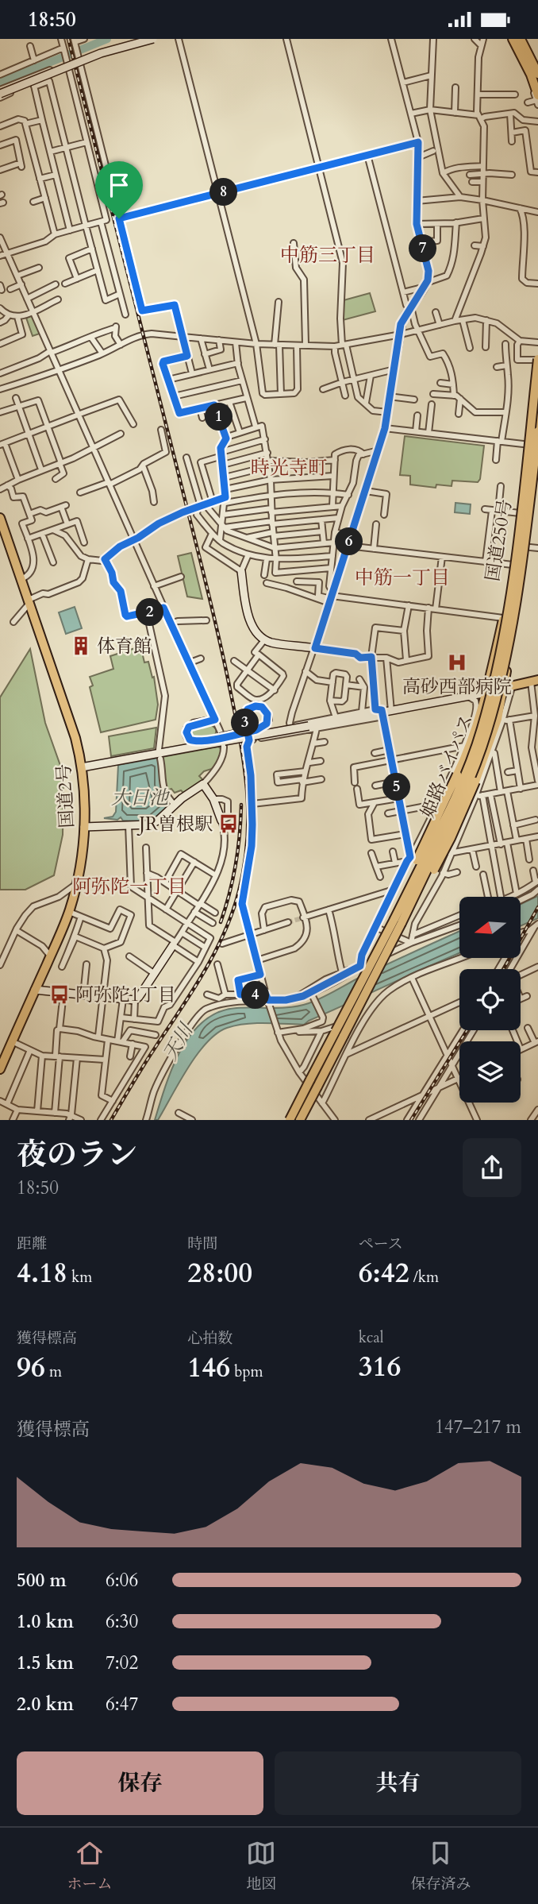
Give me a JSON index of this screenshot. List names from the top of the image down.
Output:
{
  "streets": {
    "highway": ["国道250号", "姫路バイパス", "国道2号"]
  },
  "crossings": [
    ["国道250号", "姫路バイパス"]
  ],
  "districts": [
    "中筋三丁目",
    "時光寺町",
    "中筋一丁目",
    "阿弥陀一丁目"
  ],
  "water": ["大日池", "天川"],
  "places": {
    "building": ["体育館"],
    "hospital": ["高砂西部病院"],
    "bus stop": ["JR曽根駅", "阿弥陀1丁目"]
  },
  "north": "left",
  "page": {
    "status": "18:50",
    "pins": [
      "8",
      "7",
      "1",
      "6",
      "2",
      "3",
      "5",
      "4"
    ],
    "heading": ["夜のラン", "18:50"],
    "stats": [
      ["距離", "4.18 km"],
      ["時間", "28:00"],
      ["ペース", "6:42 /km"],
      ["獲得標高", "96 m"],
      ["心拍数", "146 bpm"],
      ["kcal", "316"]
    ],
    "chart": ["獲得標高", "147–217 m"],
    "list": [
      {
        "name": "500 m",
        "note": "6:06"
      },
      {
        "name": "1.0 km",
        "note": "6:30"
      },
      {
        "name": "1.5 km",
        "note": "7:02"
      },
      {
        "name": "2.0 km",
        "note": "6:47"
      }
    ],
    "buttons": ["保存", "共有"],
    "tabs": ["ホーム", "地図", "保存済み"]
  }
}
